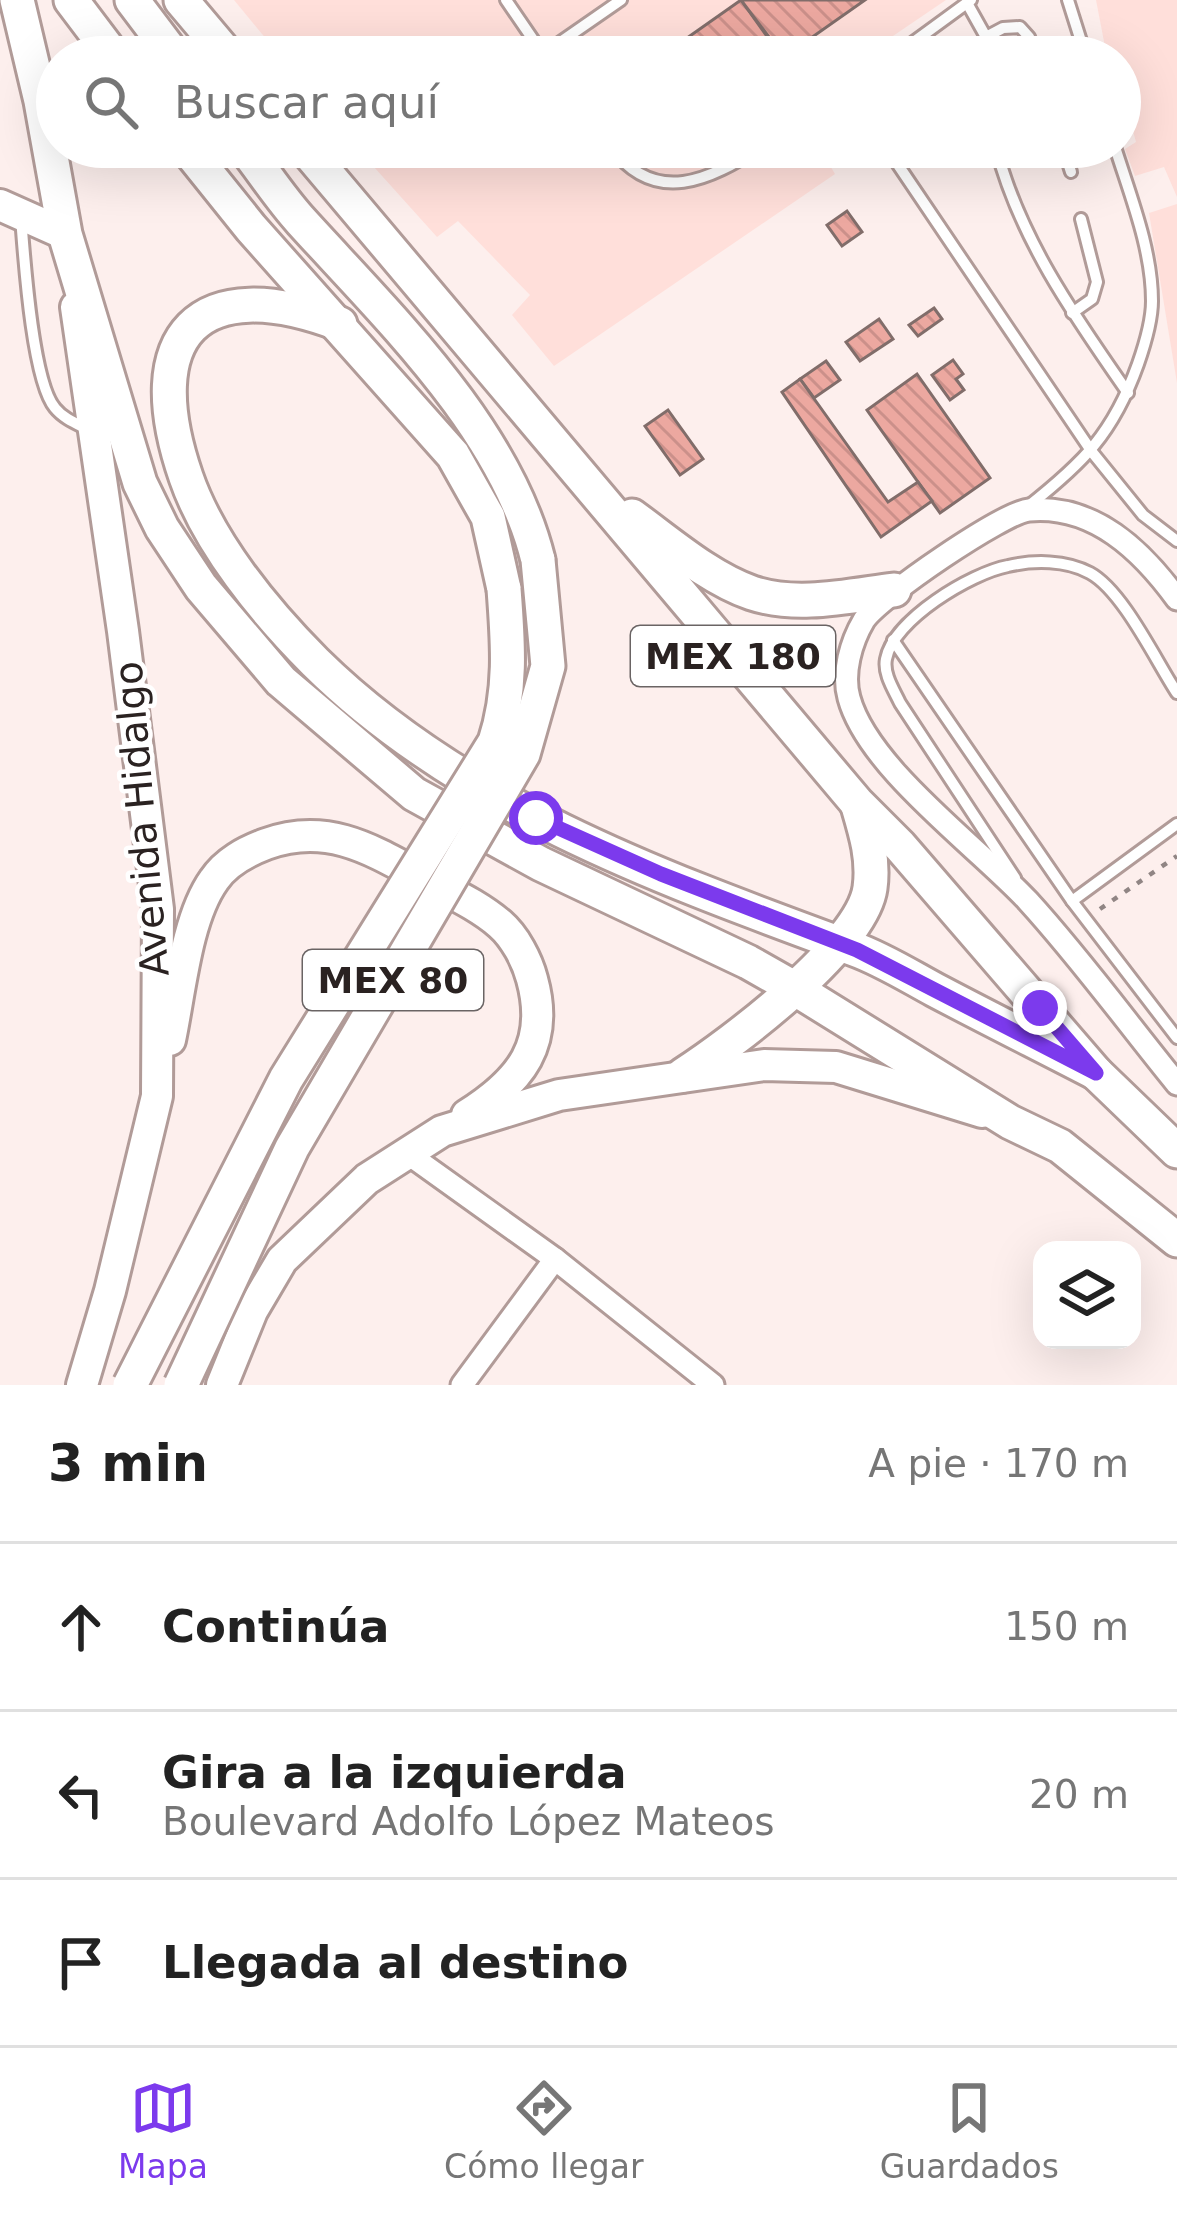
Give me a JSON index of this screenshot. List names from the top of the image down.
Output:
{
  "streets": {
    "main road": ["MEX 180", "MEX 80"],
    "street": ["Avenida Hidalgo"]
  },
  "page": {
    "search": "Buscar aquí",
    "heading": ["3 min", "A pie · 170 m"],
    "list": [
      ["Continúa", "150 m"],
      ["Gira a la izquierda", "Boulevard Adolfo López Mateos", "20 m"],
      "Llegada al destino"
    ],
    "nav": ["Mapa", "Cómo llegar", "Guardados"]
  }
}
